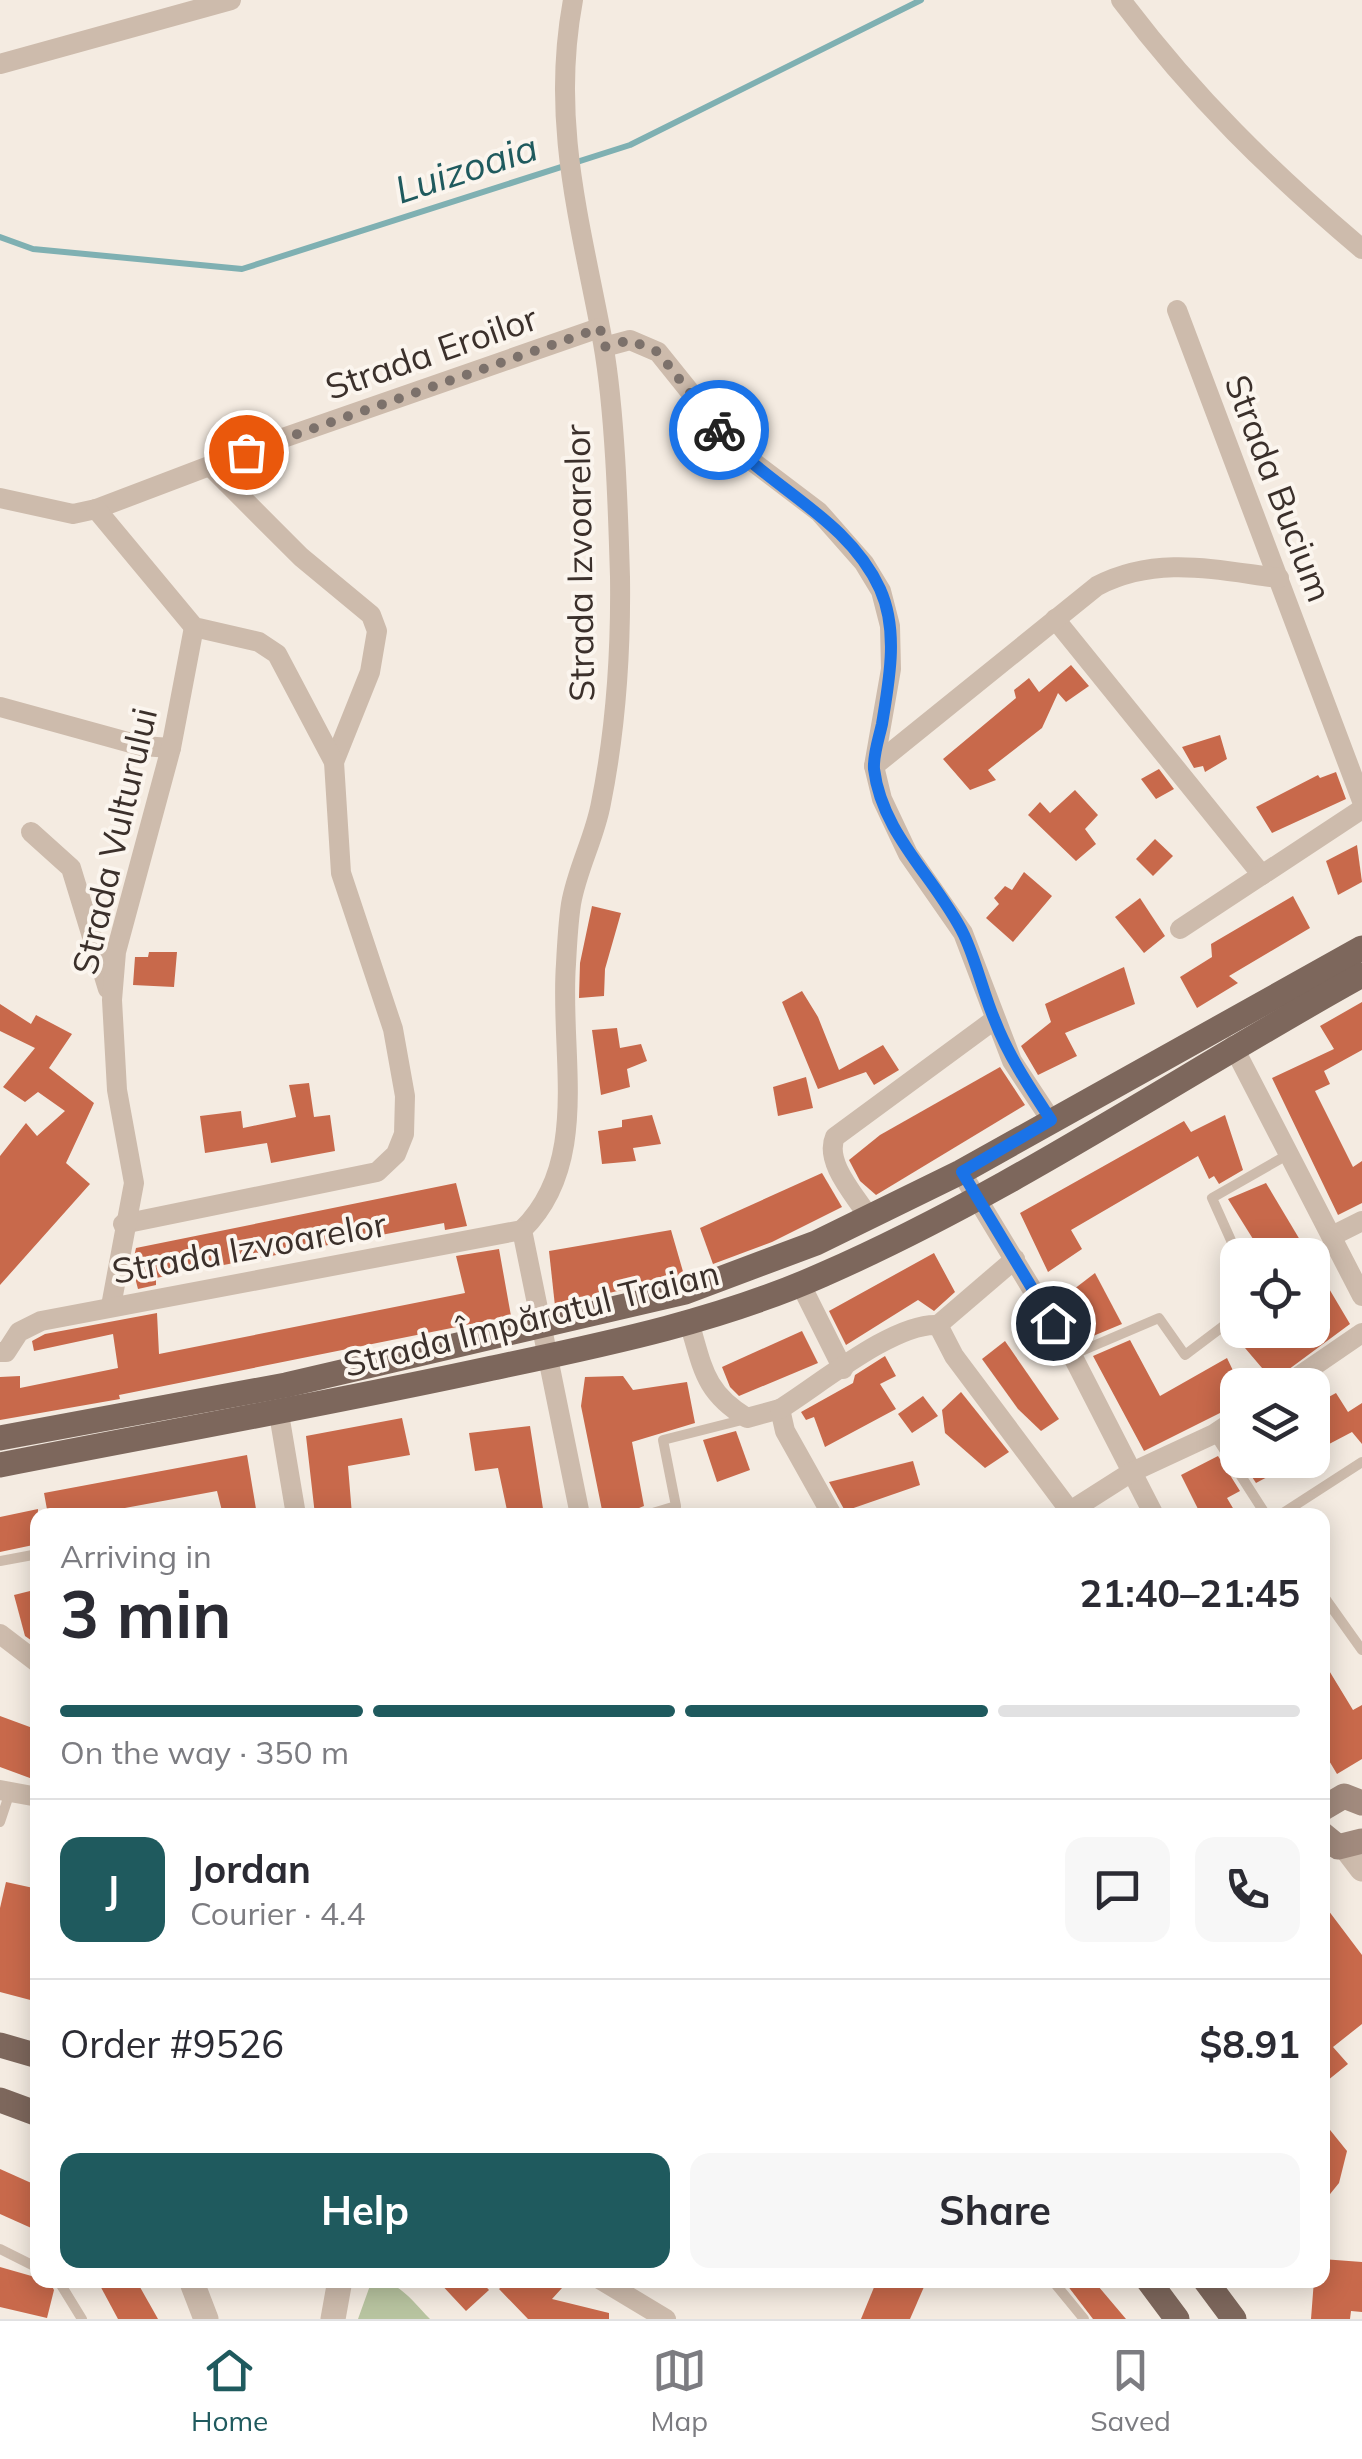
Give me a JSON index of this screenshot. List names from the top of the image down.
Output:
{
  "streets": {
    "main road": ["Strada Împăratul Traian"],
    "street": [
      "Strada Eroilor",
      "Strada Bucium",
      "Strada Izvoarelor",
      "Strada Vulturului"
    ]
  },
  "crossings": [
    ["Strada Eroilor", "Strada Izvoarelor"],
    ["Strada Izvoarelor", "Strada Vulturului"]
  ],
  "water": ["Luizoaia"],
  "page": {
    "heading": ["3 min", "Arriving in", "21:40–21:45"],
    "panel": [
      "Jordan",
      "Courier · 4.4",
      "Order #9526",
      "$8.91"
    ],
    "bar": "On the way · 350 m",
    "round": "J",
    "buttons": ["Help", "Share"],
    "tabs": ["Home", "Map", "Saved"]
  }
}
